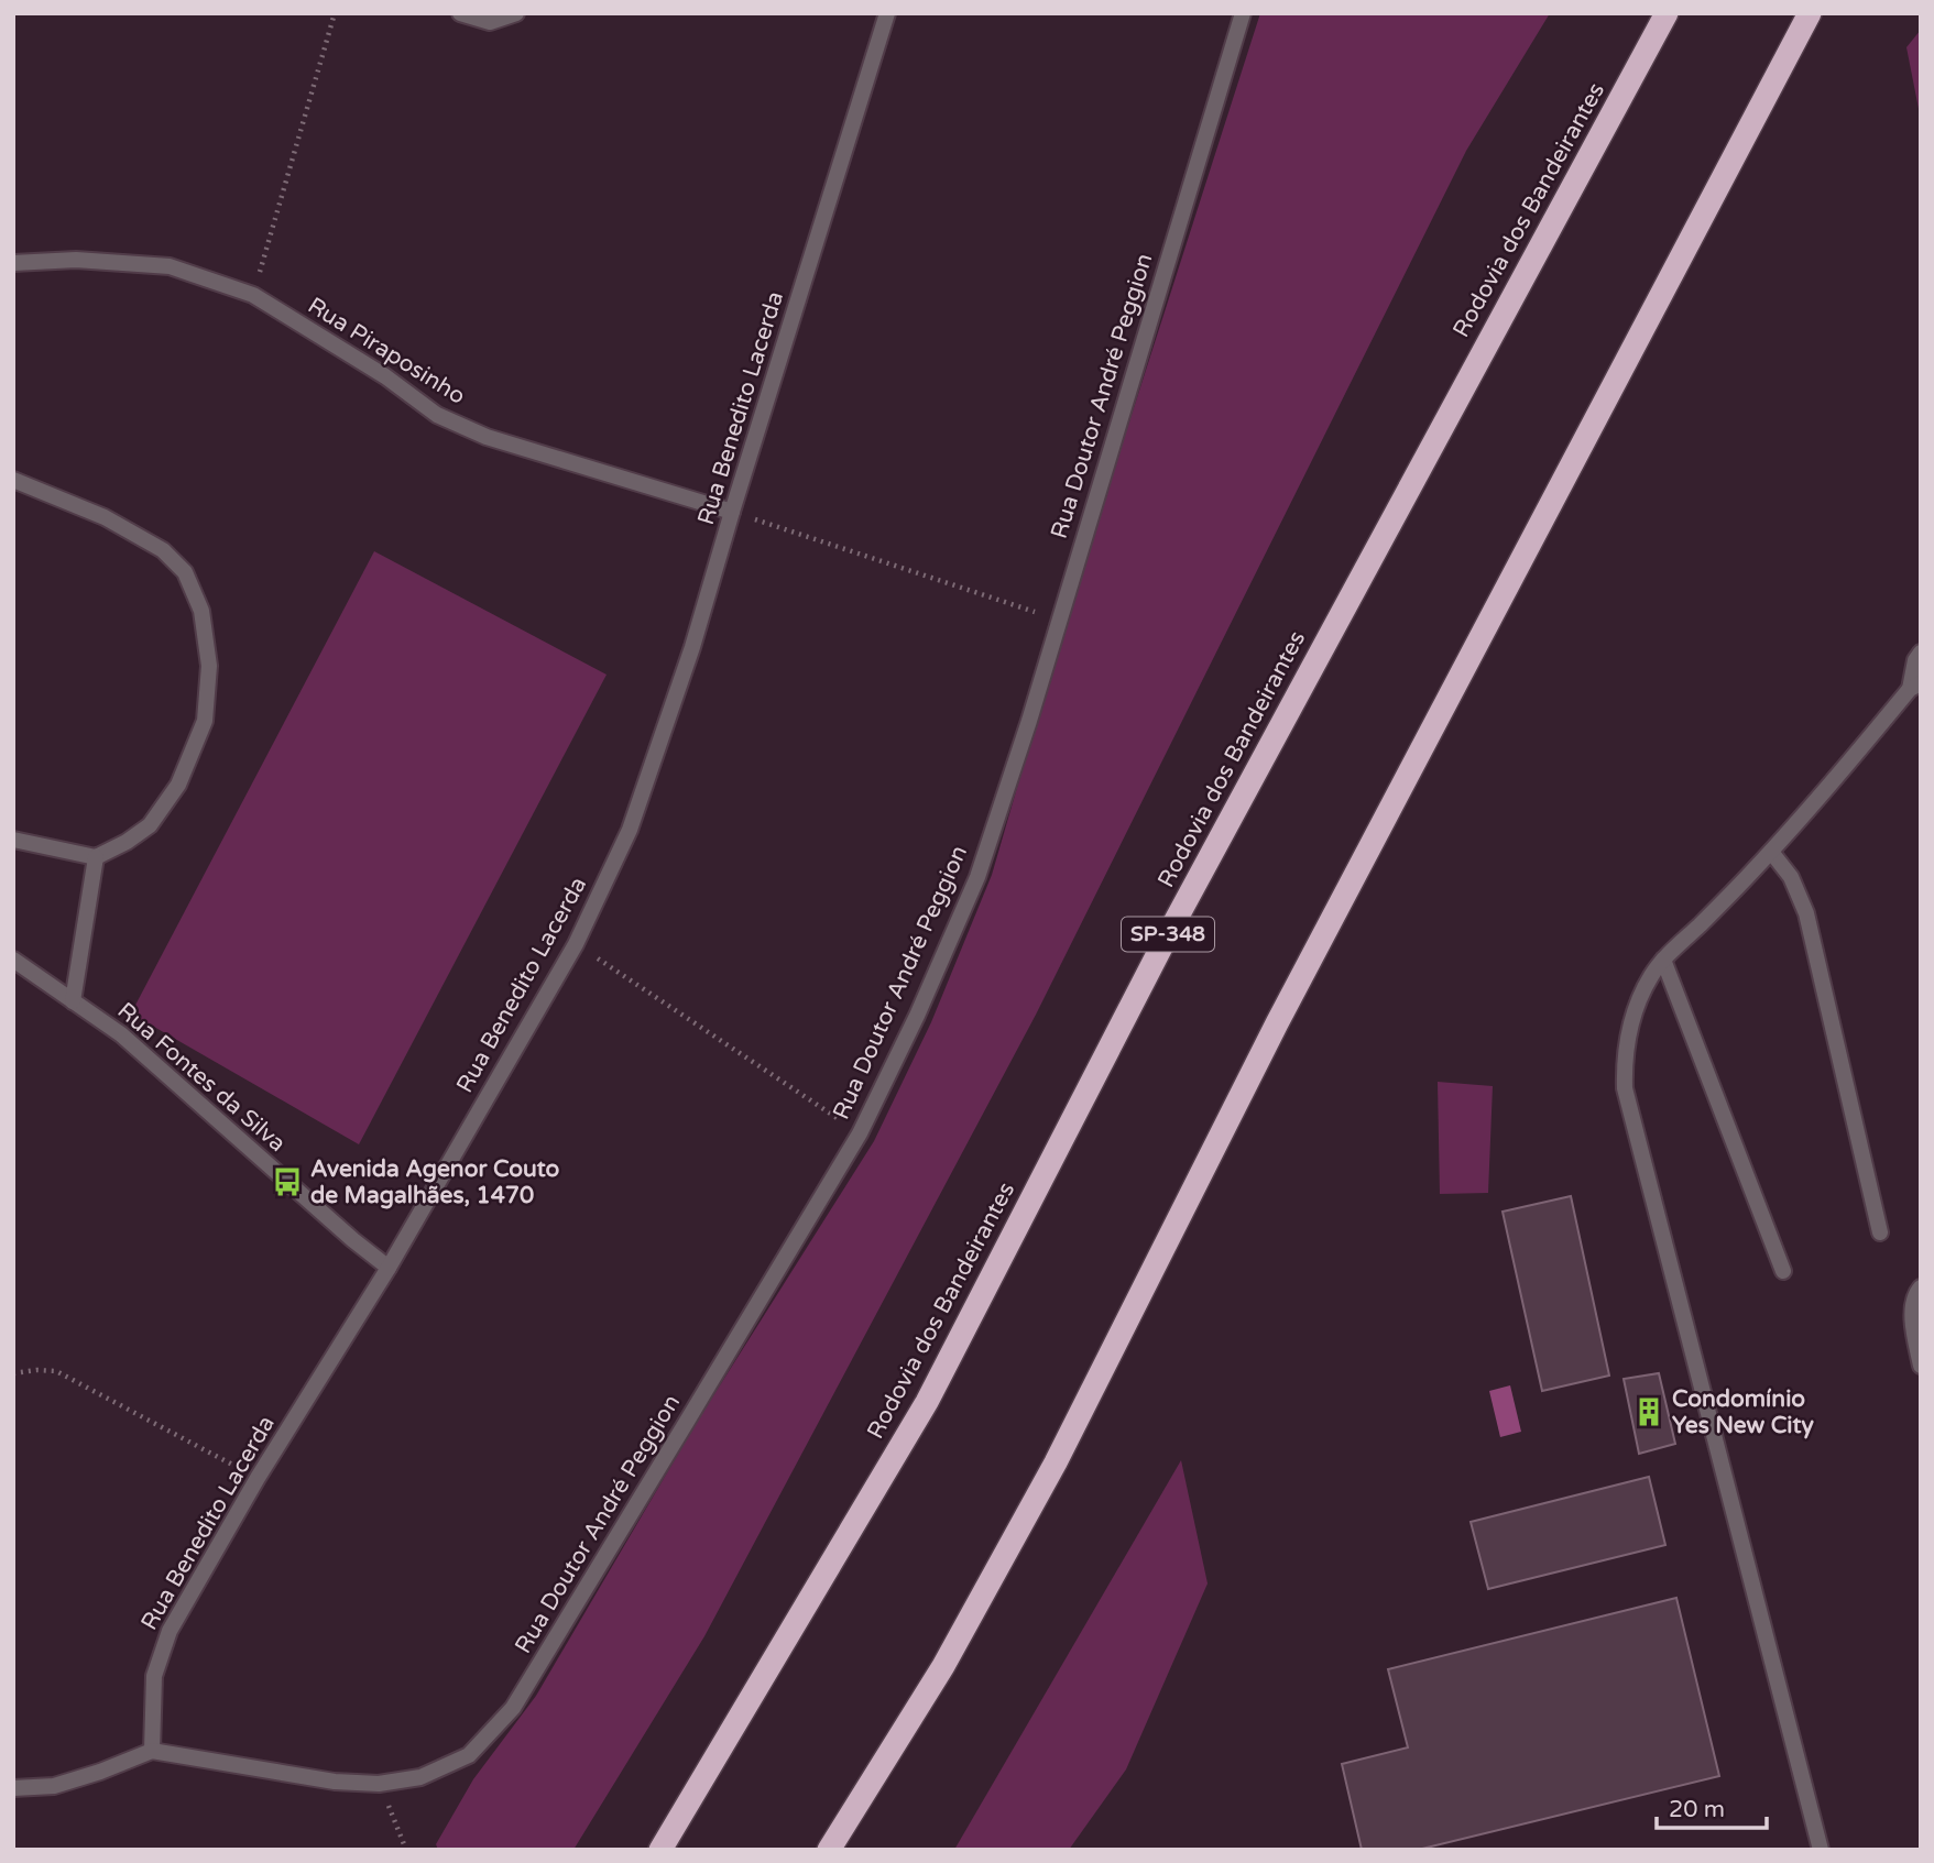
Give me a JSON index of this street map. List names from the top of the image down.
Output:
{
  "streets": {
    "highway": ["Rodovia dos Bandeirantes", "SP-348"],
    "street": [
      "Rua Piraposinho",
      "Rua Doutor André Peggion",
      "Rua Benedito Lacerda",
      "Rua Fontes da Silva"
    ]
  },
  "crossings": [
    ["Rua Piraposinho", "Rua Benedito Lacerda"],
    ["Rua Doutor André Peggion", "Rua Benedito Lacerda"],
    ["Rua Benedito Lacerda", "Rua Fontes da Silva"]
  ],
  "places": {
    "bus stop": ["Avenida Agenor Couto de Magalhães, 1470"],
    "building": ["Condomínio Yes New City"]
  },
  "scale_bar": "20 m"
}
